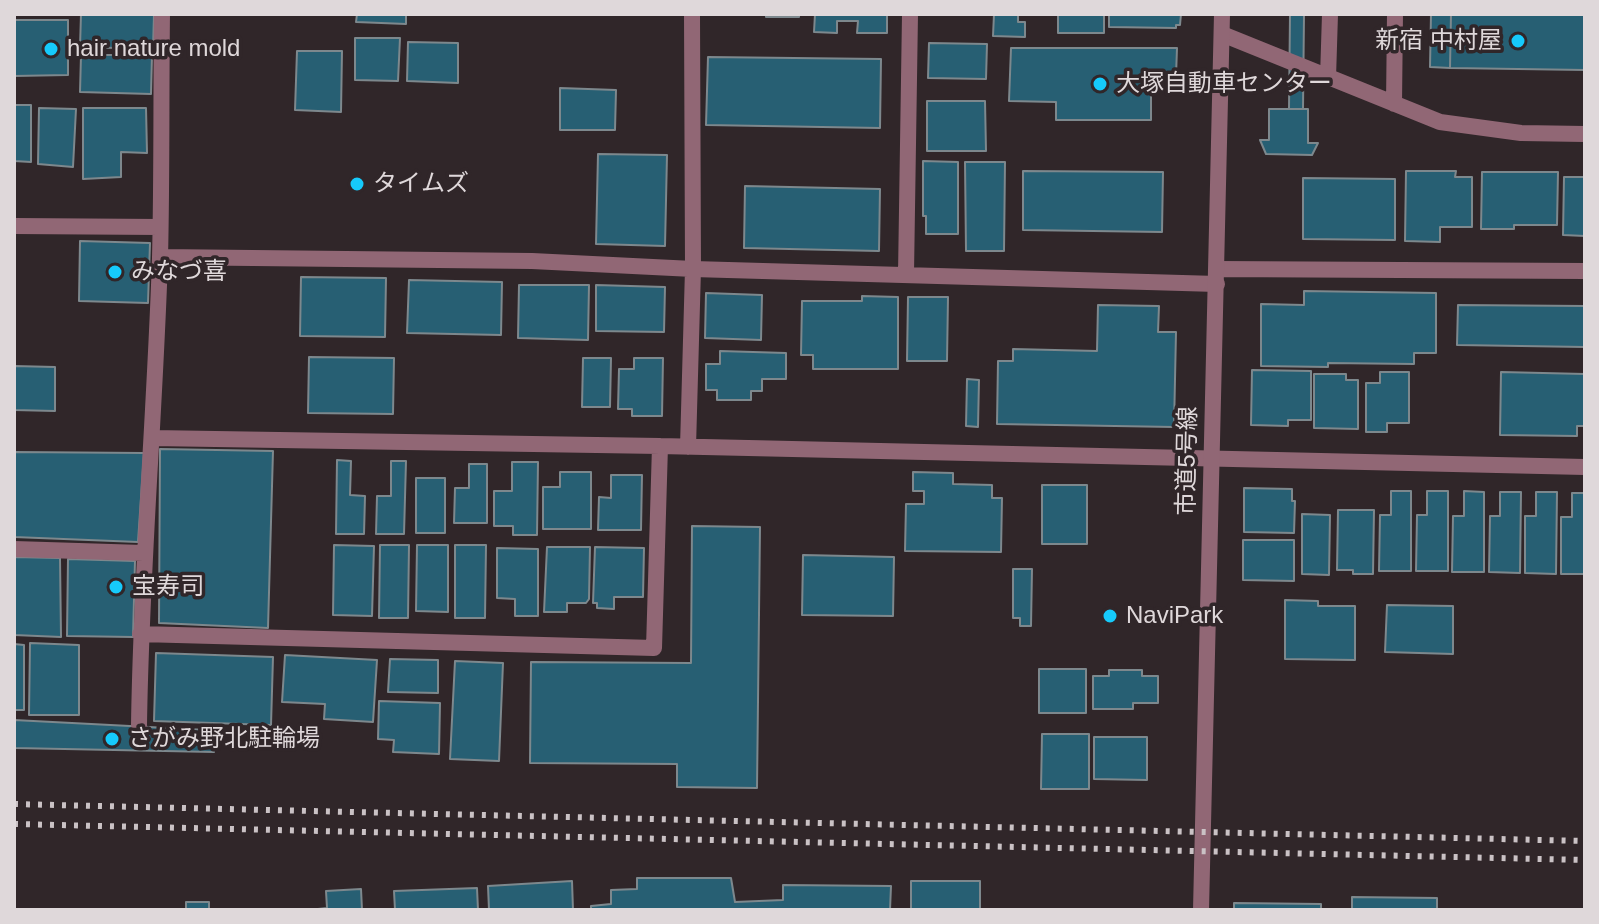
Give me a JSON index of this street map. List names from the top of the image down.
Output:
{
  "streets": {
    "street": ["市道5号線"]
  },
  "places": [
    "新宿 中村屋",
    "hair nature mold",
    "大塚自動車センター",
    "タイムズ",
    "みなづ喜",
    "宝寿司",
    "NaviPark",
    "さがみ野北駐輪場"
  ]
}
